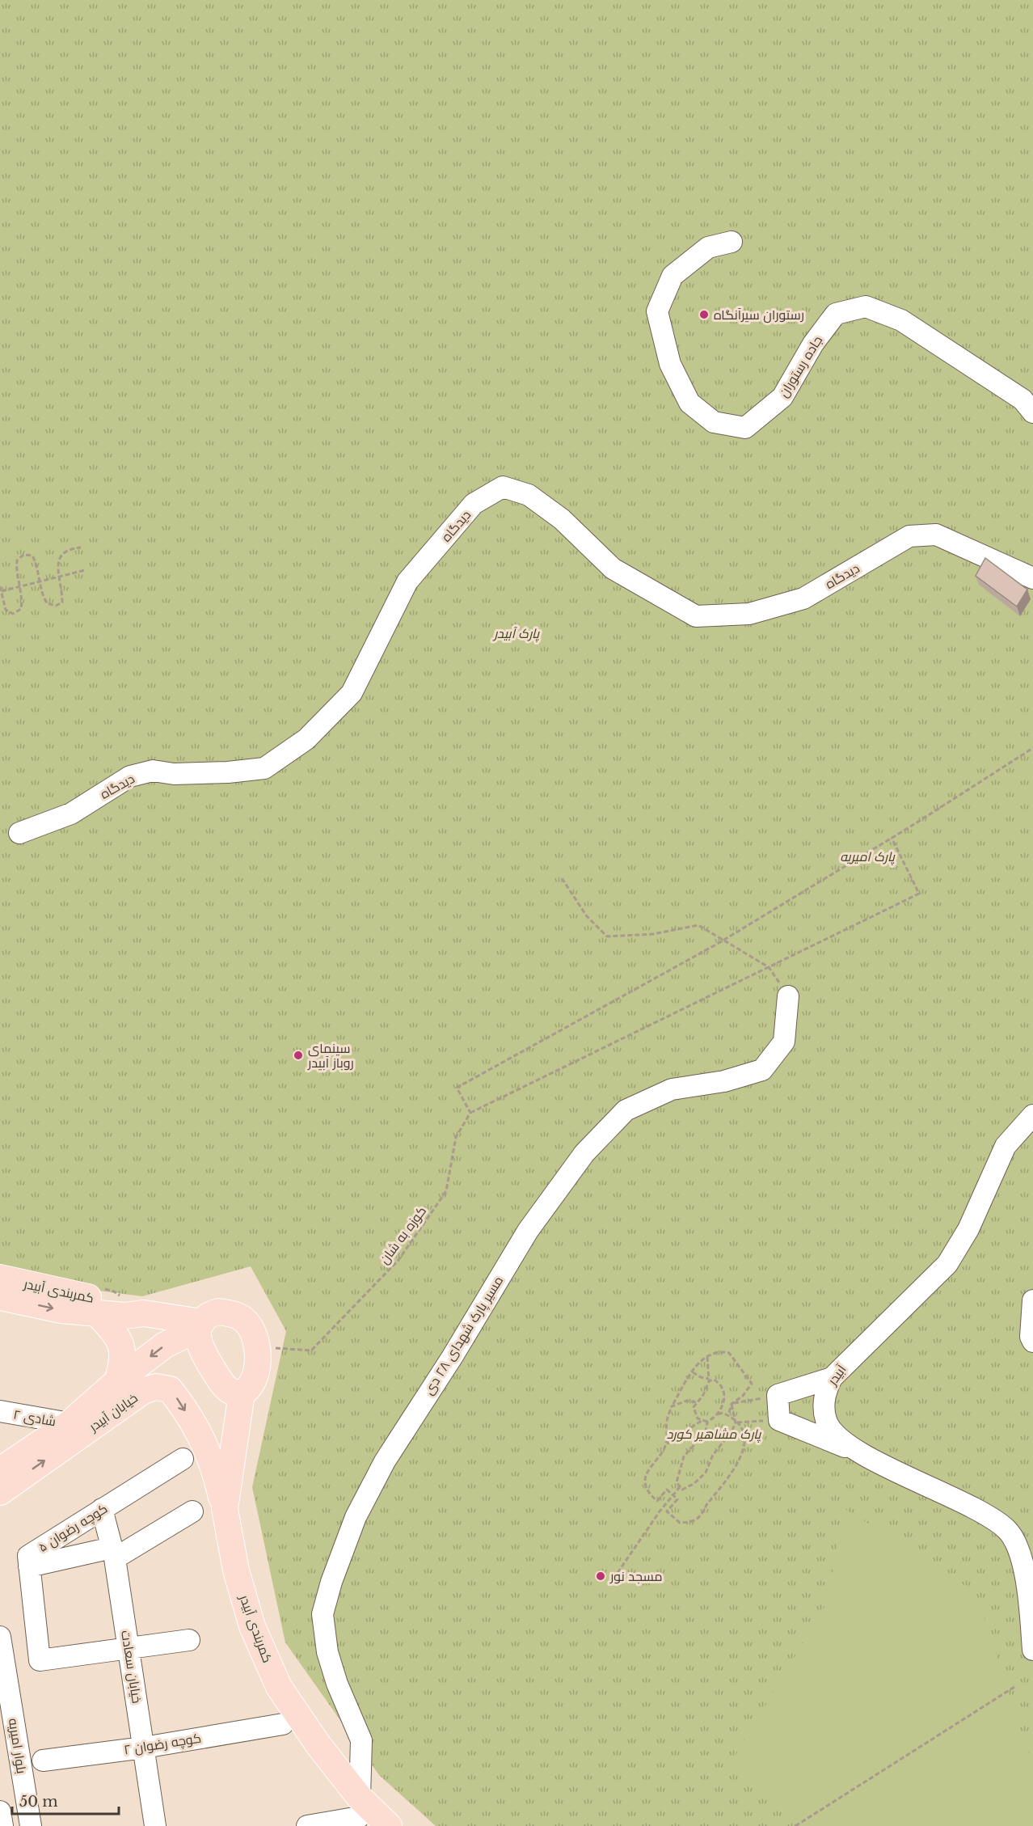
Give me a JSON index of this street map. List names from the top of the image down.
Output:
{
  "streets": {
    "main road": ["کمربندی آبیدر", "خیابان آبیدر"],
    "street": [
      "جاده رستوران",
      "دیدگاه",
      "مسیر پارک شهدای ۲۸ دی",
      "آبیدر",
      "شادی ۲",
      "کوچه رضوان ۵",
      "خیابان سعادت",
      "کوچه رضوان ۲",
      "بلوار امیریه"
    ],
    "path": ["کوزه به شان"]
  },
  "crossings": [
    ["کوزه به شان", "کمربندی آبیدر"],
    ["کوزه به شان", "خیابان آبیدر"],
    ["کمربندی آبیدر", "مسیر پارک شهدای ۲۸ دی"],
    ["کمربندی آبیدر", "خیابان آبیدر"],
    ["خیابان آبیدر", "شادی ۲"],
    ["کوچه رضوان ۵", "خیابان سعادت"],
    ["خیابان سعادت", "کوچه رضوان ۲"]
  ],
  "parks": ["پارک آبیدر", "پارک امیریه", "پارک مشاهیر کورد"],
  "places": ["رستوران سیرآنگاه", "سینمای روباز آبیدر", "مسجد نور"],
  "scale_bar": "50 m"
}
